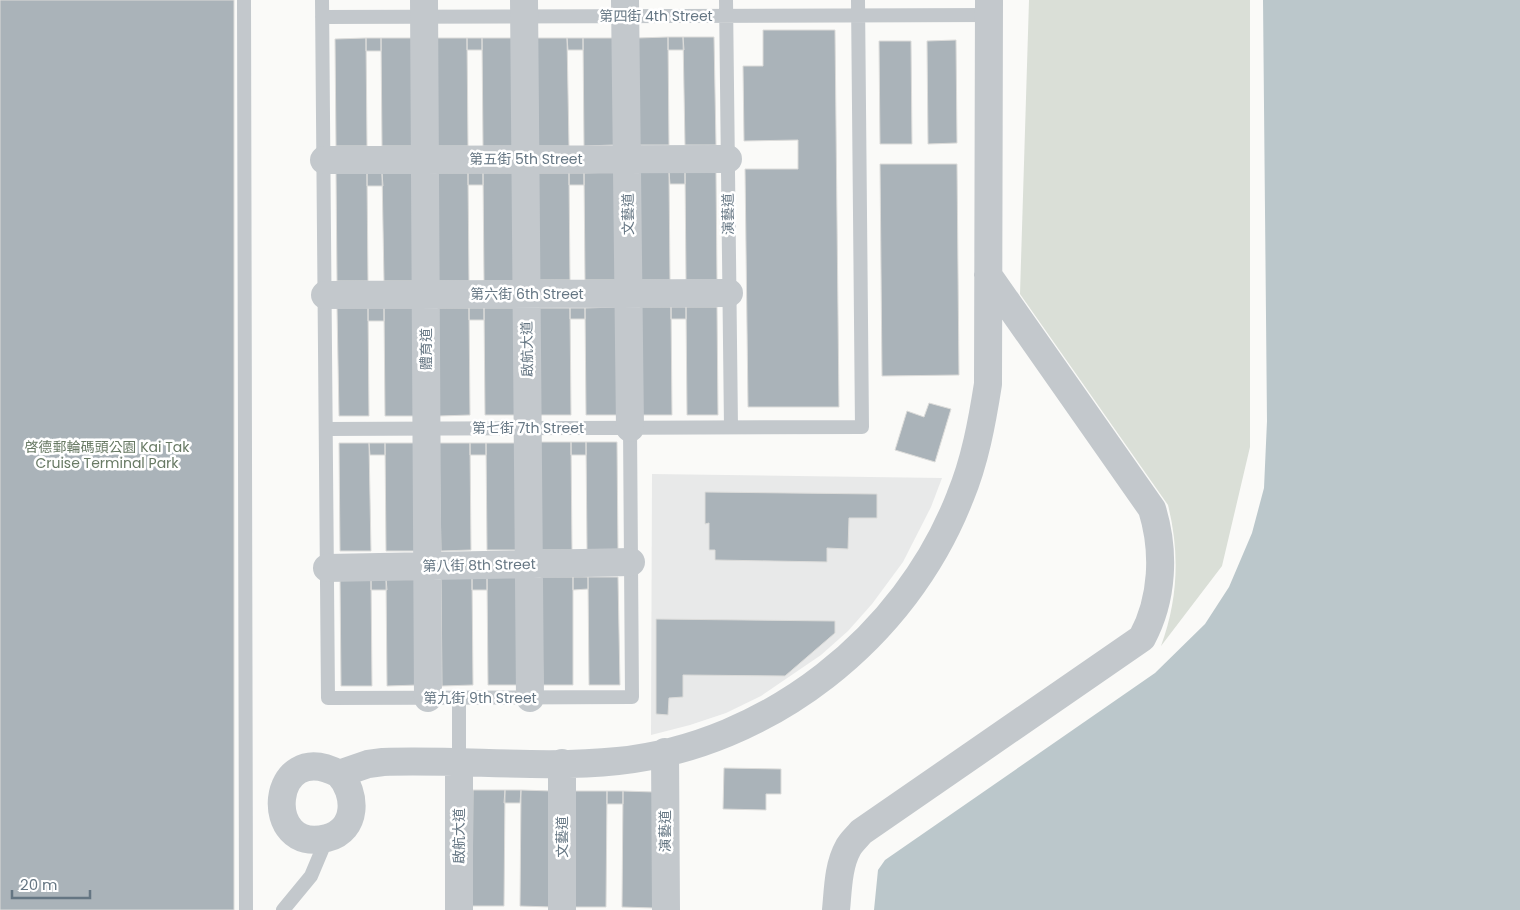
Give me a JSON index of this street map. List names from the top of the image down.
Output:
{
  "streets": {
    "street": [
      "第五街 5th Street",
      "文藝道",
      "演藝道",
      "第六街 6th Street",
      "體育道",
      "啟航大道",
      "第八街 8th Street"
    ],
    "lane": ["第四街 4th Street", "第七街 7th Street", "第九街 9th Street"]
  },
  "crossings": [
    ["第四街 4th Street", "文藝道"],
    ["第四街 4th Street", "演藝道"],
    ["第四街 4th Street", "體育道"],
    ["第四街 4th Street", "啟航大道"],
    ["第四街 4th Street", "第七街 7th Street"],
    ["第五街 5th Street", "文藝道"],
    ["第五街 5th Street", "演藝道"],
    ["第五街 5th Street", "體育道"],
    ["第五街 5th Street", "啟航大道"],
    ["文藝道", "第六街 6th Street"],
    ["文藝道", "第七街 7th Street"],
    ["演藝道", "第六街 6th Street"],
    ["演藝道", "第七街 7th Street"],
    ["第六街 6th Street", "體育道"],
    ["第六街 6th Street", "啟航大道"],
    ["體育道", "第七街 7th Street"],
    ["體育道", "第八街 8th Street"],
    ["體育道", "第九街 9th Street"],
    ["啟航大道", "第七街 7th Street"],
    ["啟航大道", "第八街 8th Street"],
    ["啟航大道", "第九街 9th Street"],
    ["第八街 8th Street", "第九街 9th Street"]
  ],
  "parks": ["啓德郵輪碼頭公園 Kai Tak Cruise Terminal Park"],
  "scale_bar": "20 m"
}
